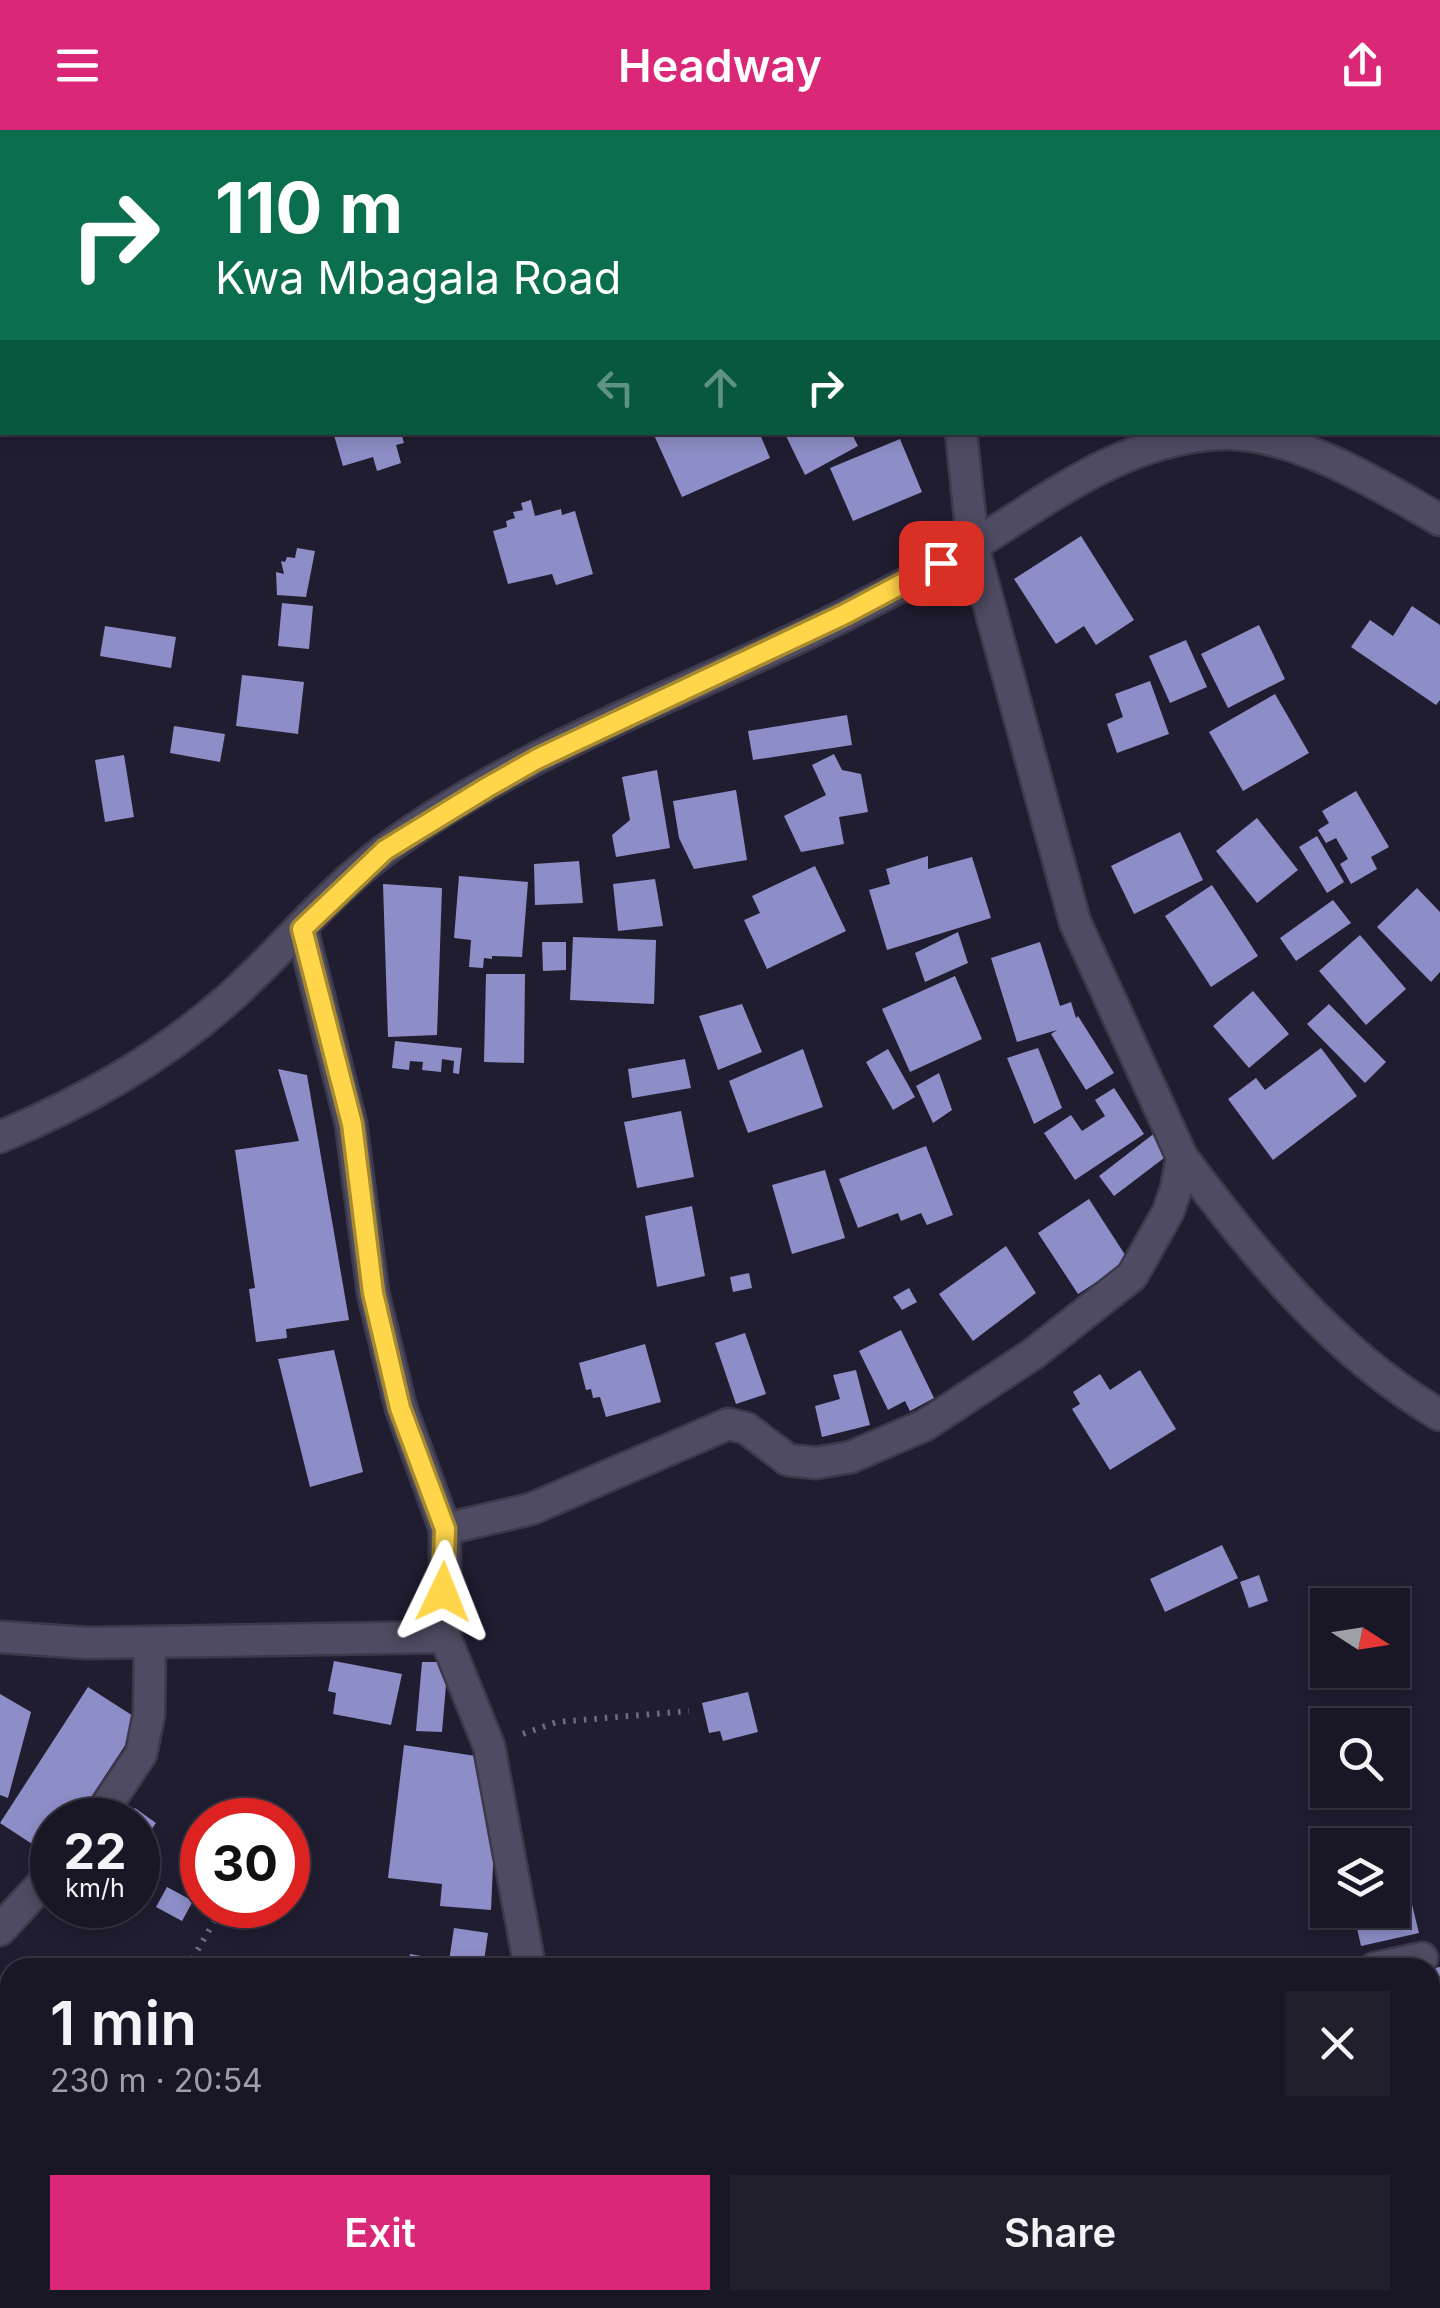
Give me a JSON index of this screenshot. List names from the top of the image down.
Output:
{
  "north": "right",
  "page": {
    "header": "Headway",
    "turn": ["110 m", "Kwa Mbagala Road"],
    "speed": "22 km/h",
    "limit": "30",
    "heading": ["1 min", "230 m · 20:54"],
    "buttons": ["Exit", "Share"]
  }
}
